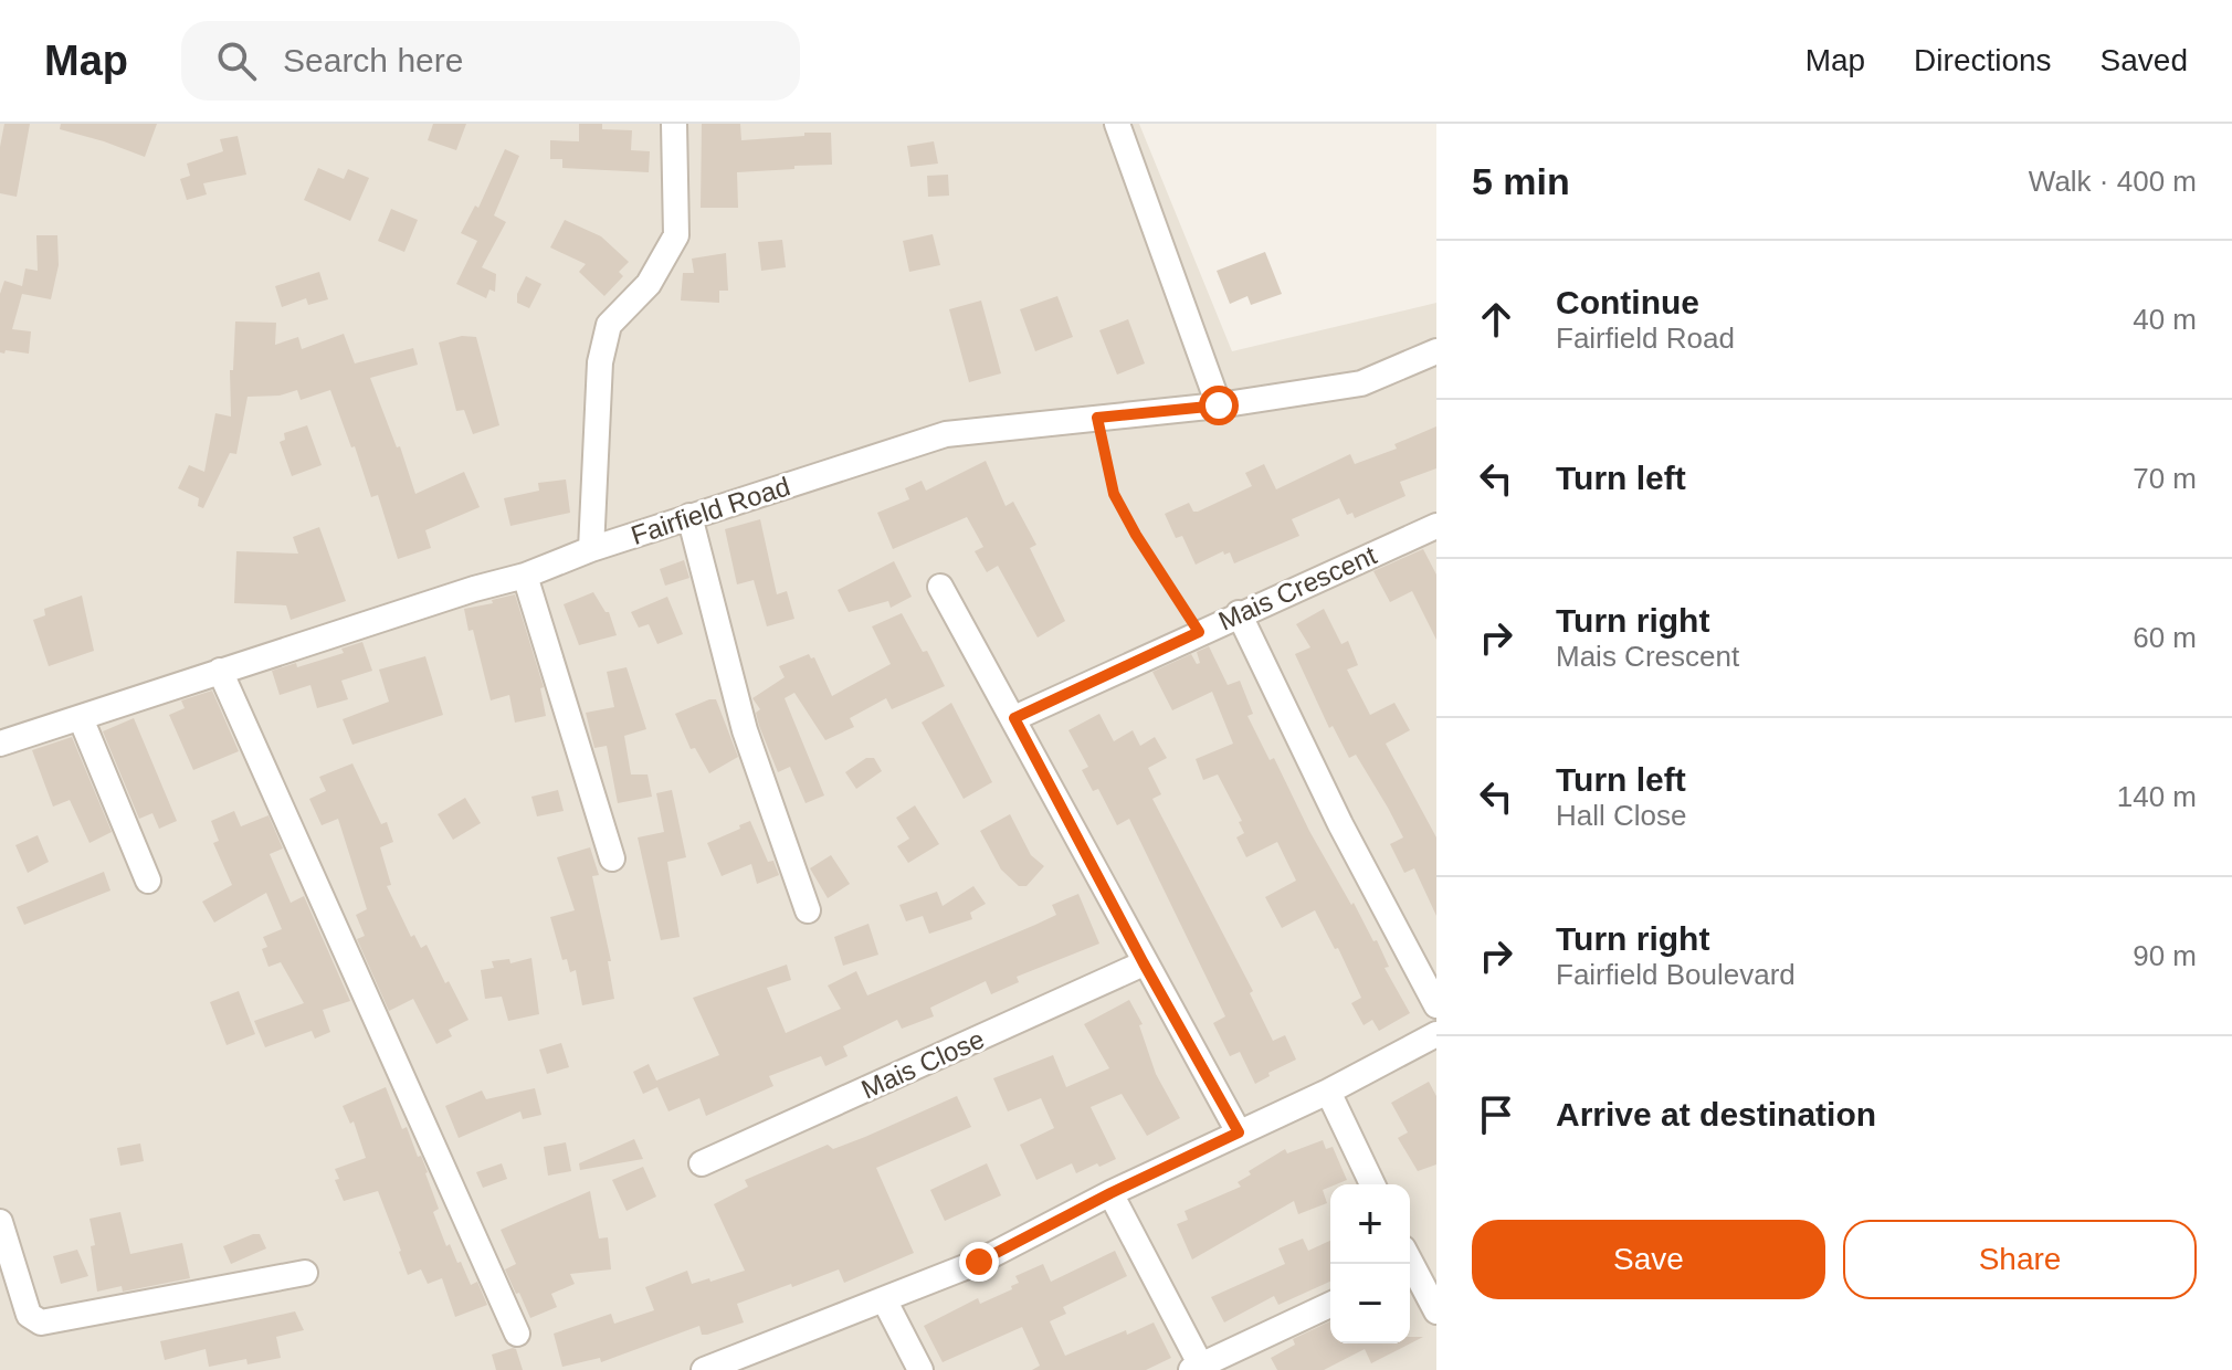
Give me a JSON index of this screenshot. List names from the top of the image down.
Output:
{
  "streets": {
    "street": ["Fairfield Road", "Mais Crescent", "Mais Close"]
  },
  "page": {
    "header": "Map",
    "search": "Search here",
    "nav": ["Map", "Directions", "Saved"],
    "heading": ["5 min", "Walk · 400 m"],
    "list": [
      ["Continue", "Fairfield Road", "40 m"],
      ["Turn left", "70 m"],
      ["Turn right", "Mais Crescent", "60 m"],
      ["Turn left", "Hall Close", "140 m"],
      ["Turn right", "Fairfield Boulevard", "90 m"],
      "Arrive at destination"
    ],
    "map_buttons": ["+", "−"],
    "buttons": ["Save", "Share"]
  }
}
